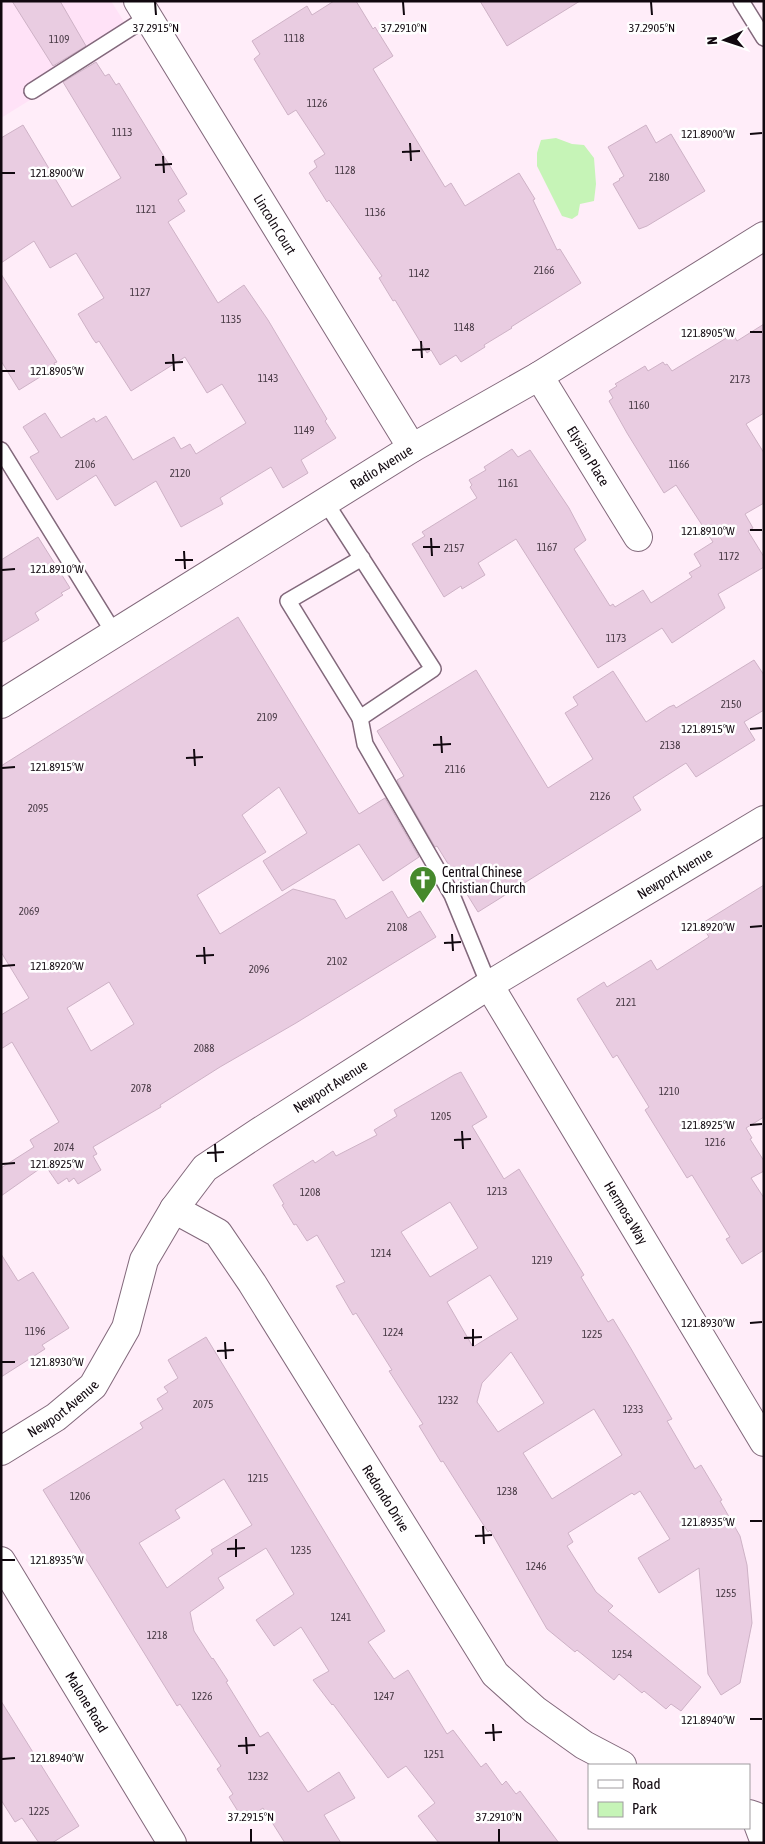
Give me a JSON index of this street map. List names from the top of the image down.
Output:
{
  "streets": {
    "street": [
      "Lincoln Court",
      "Elysian Place",
      "Radio Avenue",
      "Newport Avenue",
      "Hermosa Way",
      "Redondo Drive",
      "Malone Road"
    ]
  },
  "crossings": [
    ["Lincoln Court", "Radio Avenue"],
    ["Elysian Place", "Radio Avenue"],
    ["Newport Avenue", "Hermosa Way"],
    ["Newport Avenue", "Redondo Drive"]
  ],
  "places": {
    "church": ["Central Chinese Christian Church"]
  },
  "house_numbers": [
    "1118",
    "1109",
    "1126",
    "1113",
    "1128",
    "2180",
    "1121",
    "1136",
    "2166",
    "1142",
    "1127",
    "1135",
    "1148",
    "1143",
    "2173",
    "1160",
    "1149",
    "2106",
    "1166",
    "2120",
    "1161",
    "1167",
    "2157",
    "1172",
    "1173",
    "2150",
    "2109",
    "2138",
    "2116",
    "2126",
    "2095",
    "2069",
    "2108",
    "2102",
    "2096",
    "2121",
    "2088",
    "2078",
    "1210",
    "1205",
    "1216",
    "2074",
    "1213",
    "1208",
    "1214",
    "1219",
    "1196",
    "1224",
    "1225",
    "1232",
    "2075",
    "1233",
    "1215",
    "1238",
    "1206",
    "1235",
    "1246",
    "1255",
    "1241",
    "1218",
    "1254",
    "1226",
    "1247",
    "1251",
    "1232",
    "1225"
  ],
  "legend": ["Road", "Park"],
  "north": "left",
  "coordinates": [
    "37.2915°N",
    "37.2910°N",
    "37.2905°N",
    "121.8900°W",
    "121.8905°W",
    "121.8910°W",
    "121.8915°W",
    "121.8920°W",
    "121.8925°W",
    "121.8930°W",
    "121.8935°W",
    "121.8940°W"
  ]
}
